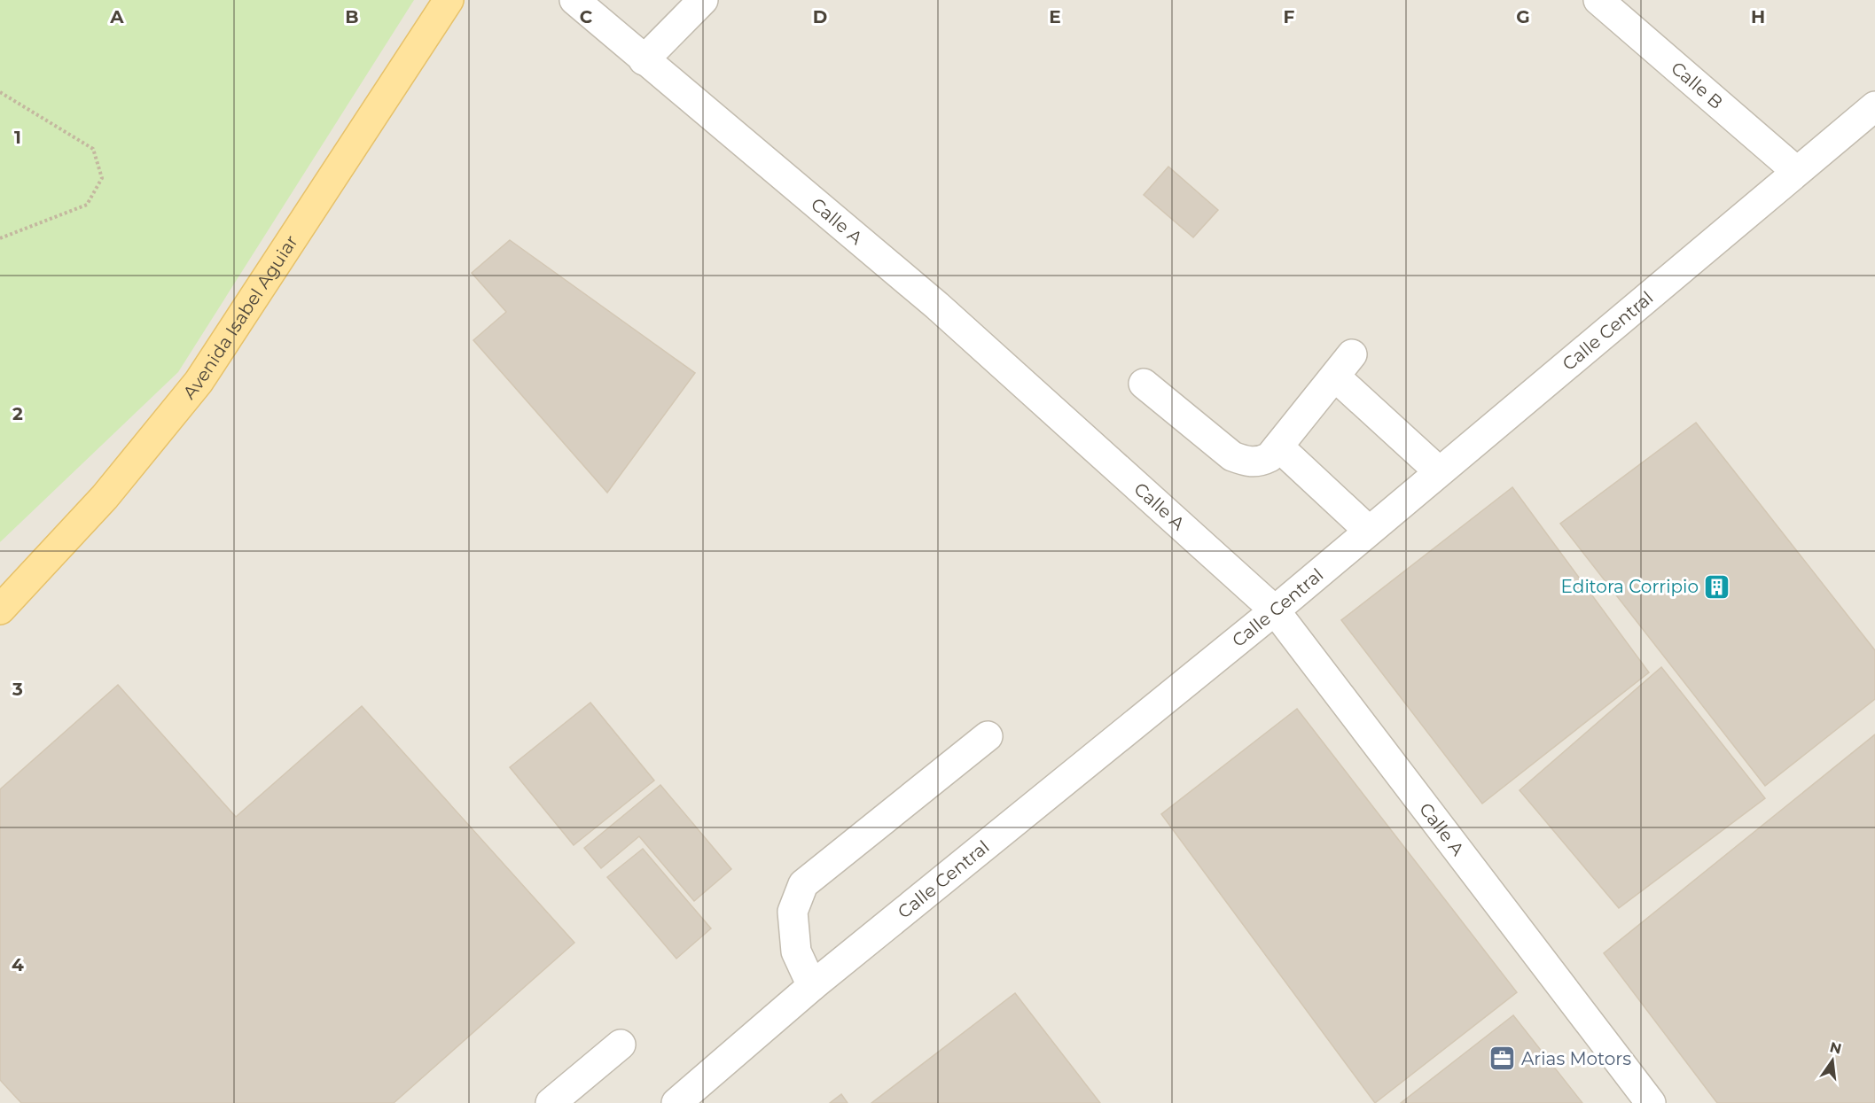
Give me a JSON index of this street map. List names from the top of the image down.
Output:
{
  "streets": {
    "main road": ["Avenida Isabel Aguiar"],
    "street": ["Calle B", "Calle A", "Calle Central"]
  },
  "crossings": [
    ["Calle B", "Calle Central"],
    ["Calle A", "Calle Central"]
  ],
  "places": {
    "building": ["Editora Corripio"],
    "office": ["Arias Motors"]
  },
  "north": "top",
  "grid": {
    "columns": [
      "A",
      "B",
      "C",
      "D",
      "E",
      "F",
      "G",
      "H"
    ],
    "rows": [
      "1",
      "2",
      "3",
      "4"
    ]
  }
}
